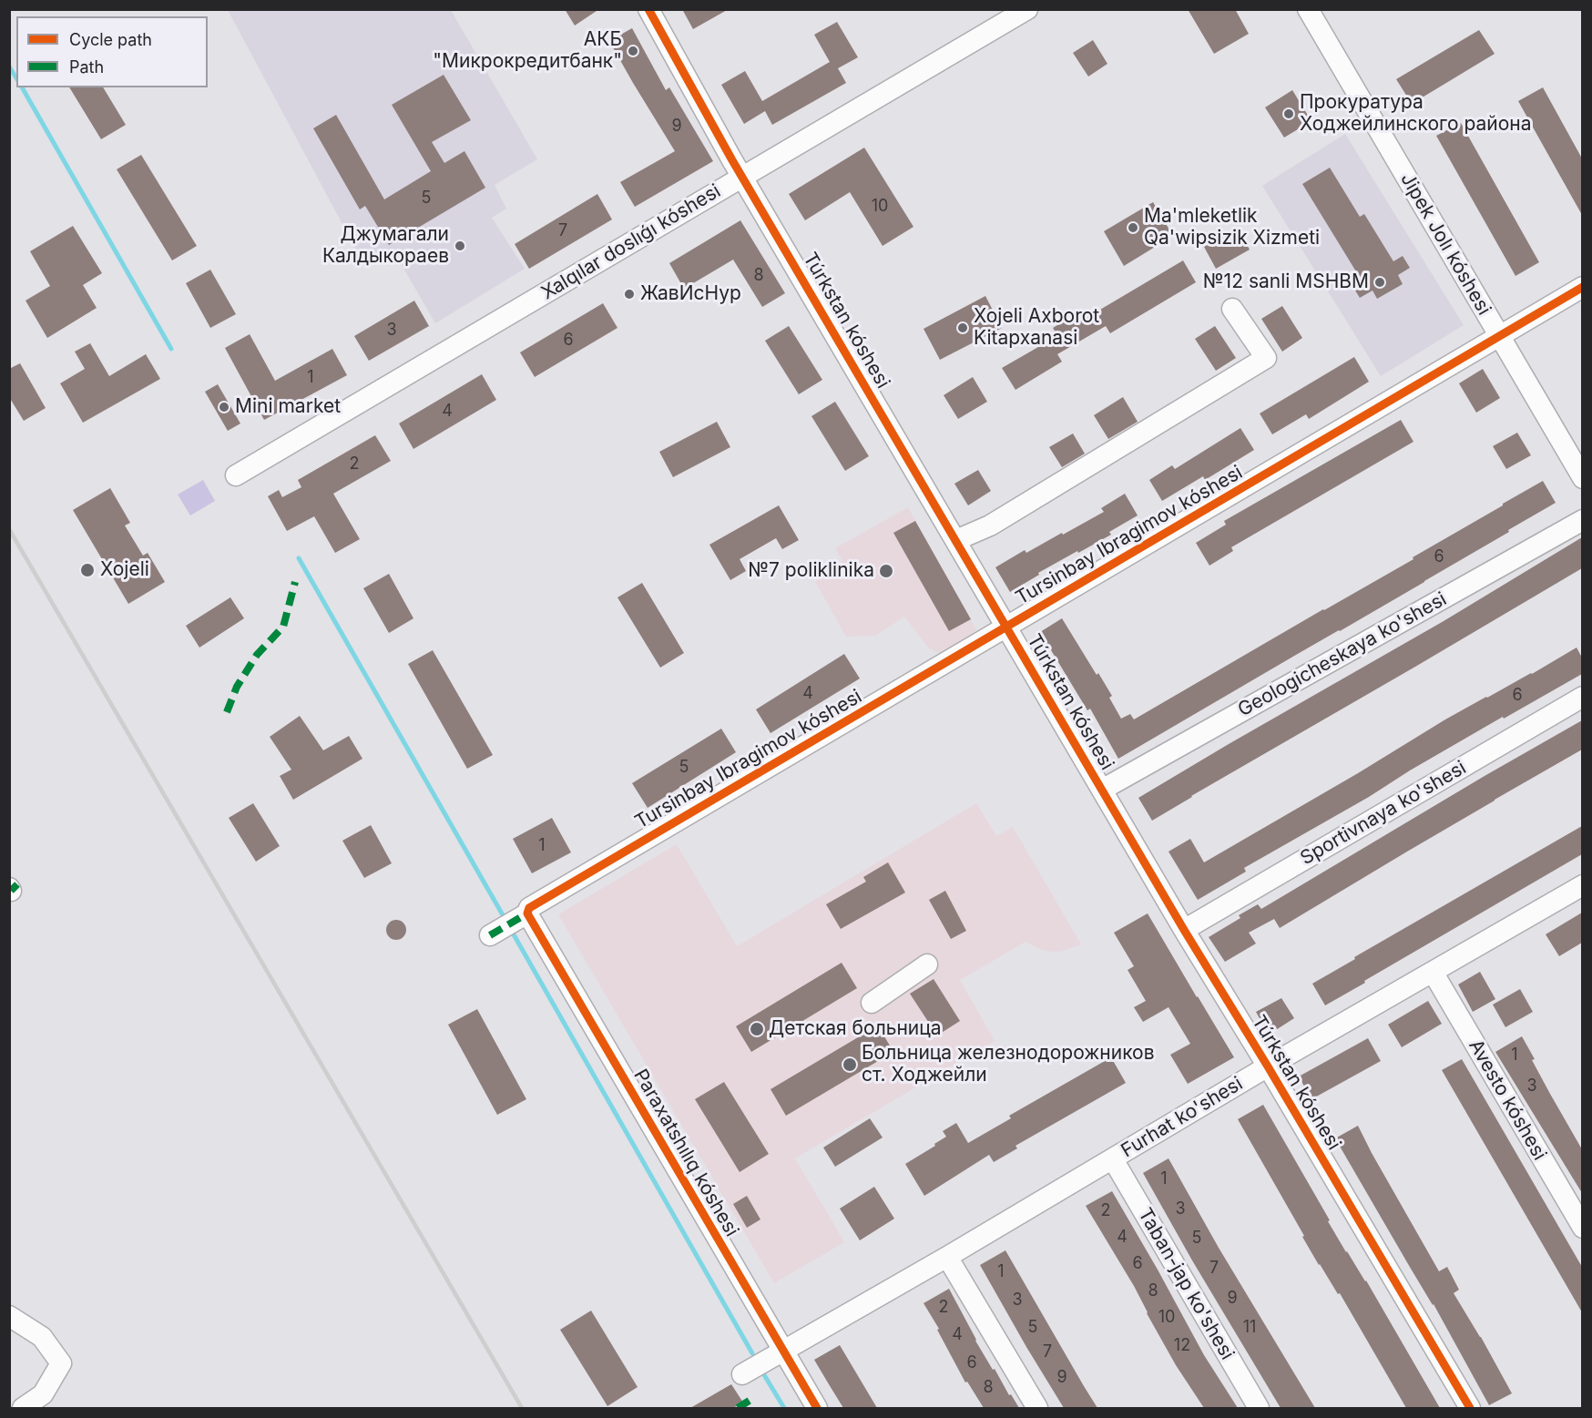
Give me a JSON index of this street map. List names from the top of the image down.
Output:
{
  "streets": {
    "street": [
      "Xalqılar doslıǵı kóshesi",
      "Jipek Jolı kóshesi",
      "Túrkstan kóshesi",
      "Tursinbay Ibragimov kóshesi",
      "Geologicheskaya ko'shesi",
      "Sportivnaya ko'shesi",
      "Avesto kóshesi",
      "Furhat ko'shesi",
      "Paraxatshılıq kóshesi",
      "Taban-jap ko'shesi"
    ]
  },
  "crossings": [
    ["Xalqılar doslıǵı kóshesi", "Túrkstan kóshesi"],
    ["Jipek Jolı kóshesi", "Tursinbay Ibragimov kóshesi"],
    ["Túrkstan kóshesi", "Tursinbay Ibragimov kóshesi"],
    ["Túrkstan kóshesi", "Geologicheskaya ko'shesi"],
    ["Túrkstan kóshesi", "Sportivnaya ko'shesi"],
    ["Túrkstan kóshesi", "Furhat ko'shesi"],
    ["Tursinbay Ibragimov kóshesi", "Paraxatshılıq kóshesi"],
    ["Avesto kóshesi", "Furhat ko'shesi"],
    ["Furhat ko'shesi", "Paraxatshılıq kóshesi"],
    ["Furhat ko'shesi", "Taban-jap ko'shesi"]
  ],
  "places": [
    "АКБ \"Микрокредитбанк\"",
    "Прокуратура Ходжейлинского района",
    "Ma'mleketlik Qa'wipsizik Xizmeti",
    "Джумагали Калдыкораев",
    "№12 sanli MSHBM",
    "ЖавИсНур",
    "Xojeli Axborot Kitapxanasi",
    "Mini market",
    "Xojeli",
    "№7 poliklinika",
    "Детская больница",
    "Больница железнодорожников ст. Ходжейли"
  ],
  "house_numbers": [
    "9",
    "5",
    "10",
    "7",
    "8",
    "3",
    "6",
    "1",
    "4",
    "2",
    "6",
    "4",
    "6",
    "5",
    "1",
    "1",
    "3",
    "1",
    "3",
    "2",
    "4",
    "5",
    "6",
    "7",
    "1",
    "8",
    "9",
    "3",
    "2",
    "10",
    "5",
    "11",
    "4",
    "12",
    "7",
    "6",
    "9",
    "8"
  ],
  "legend": ["Cycle path", "Path"]
}
